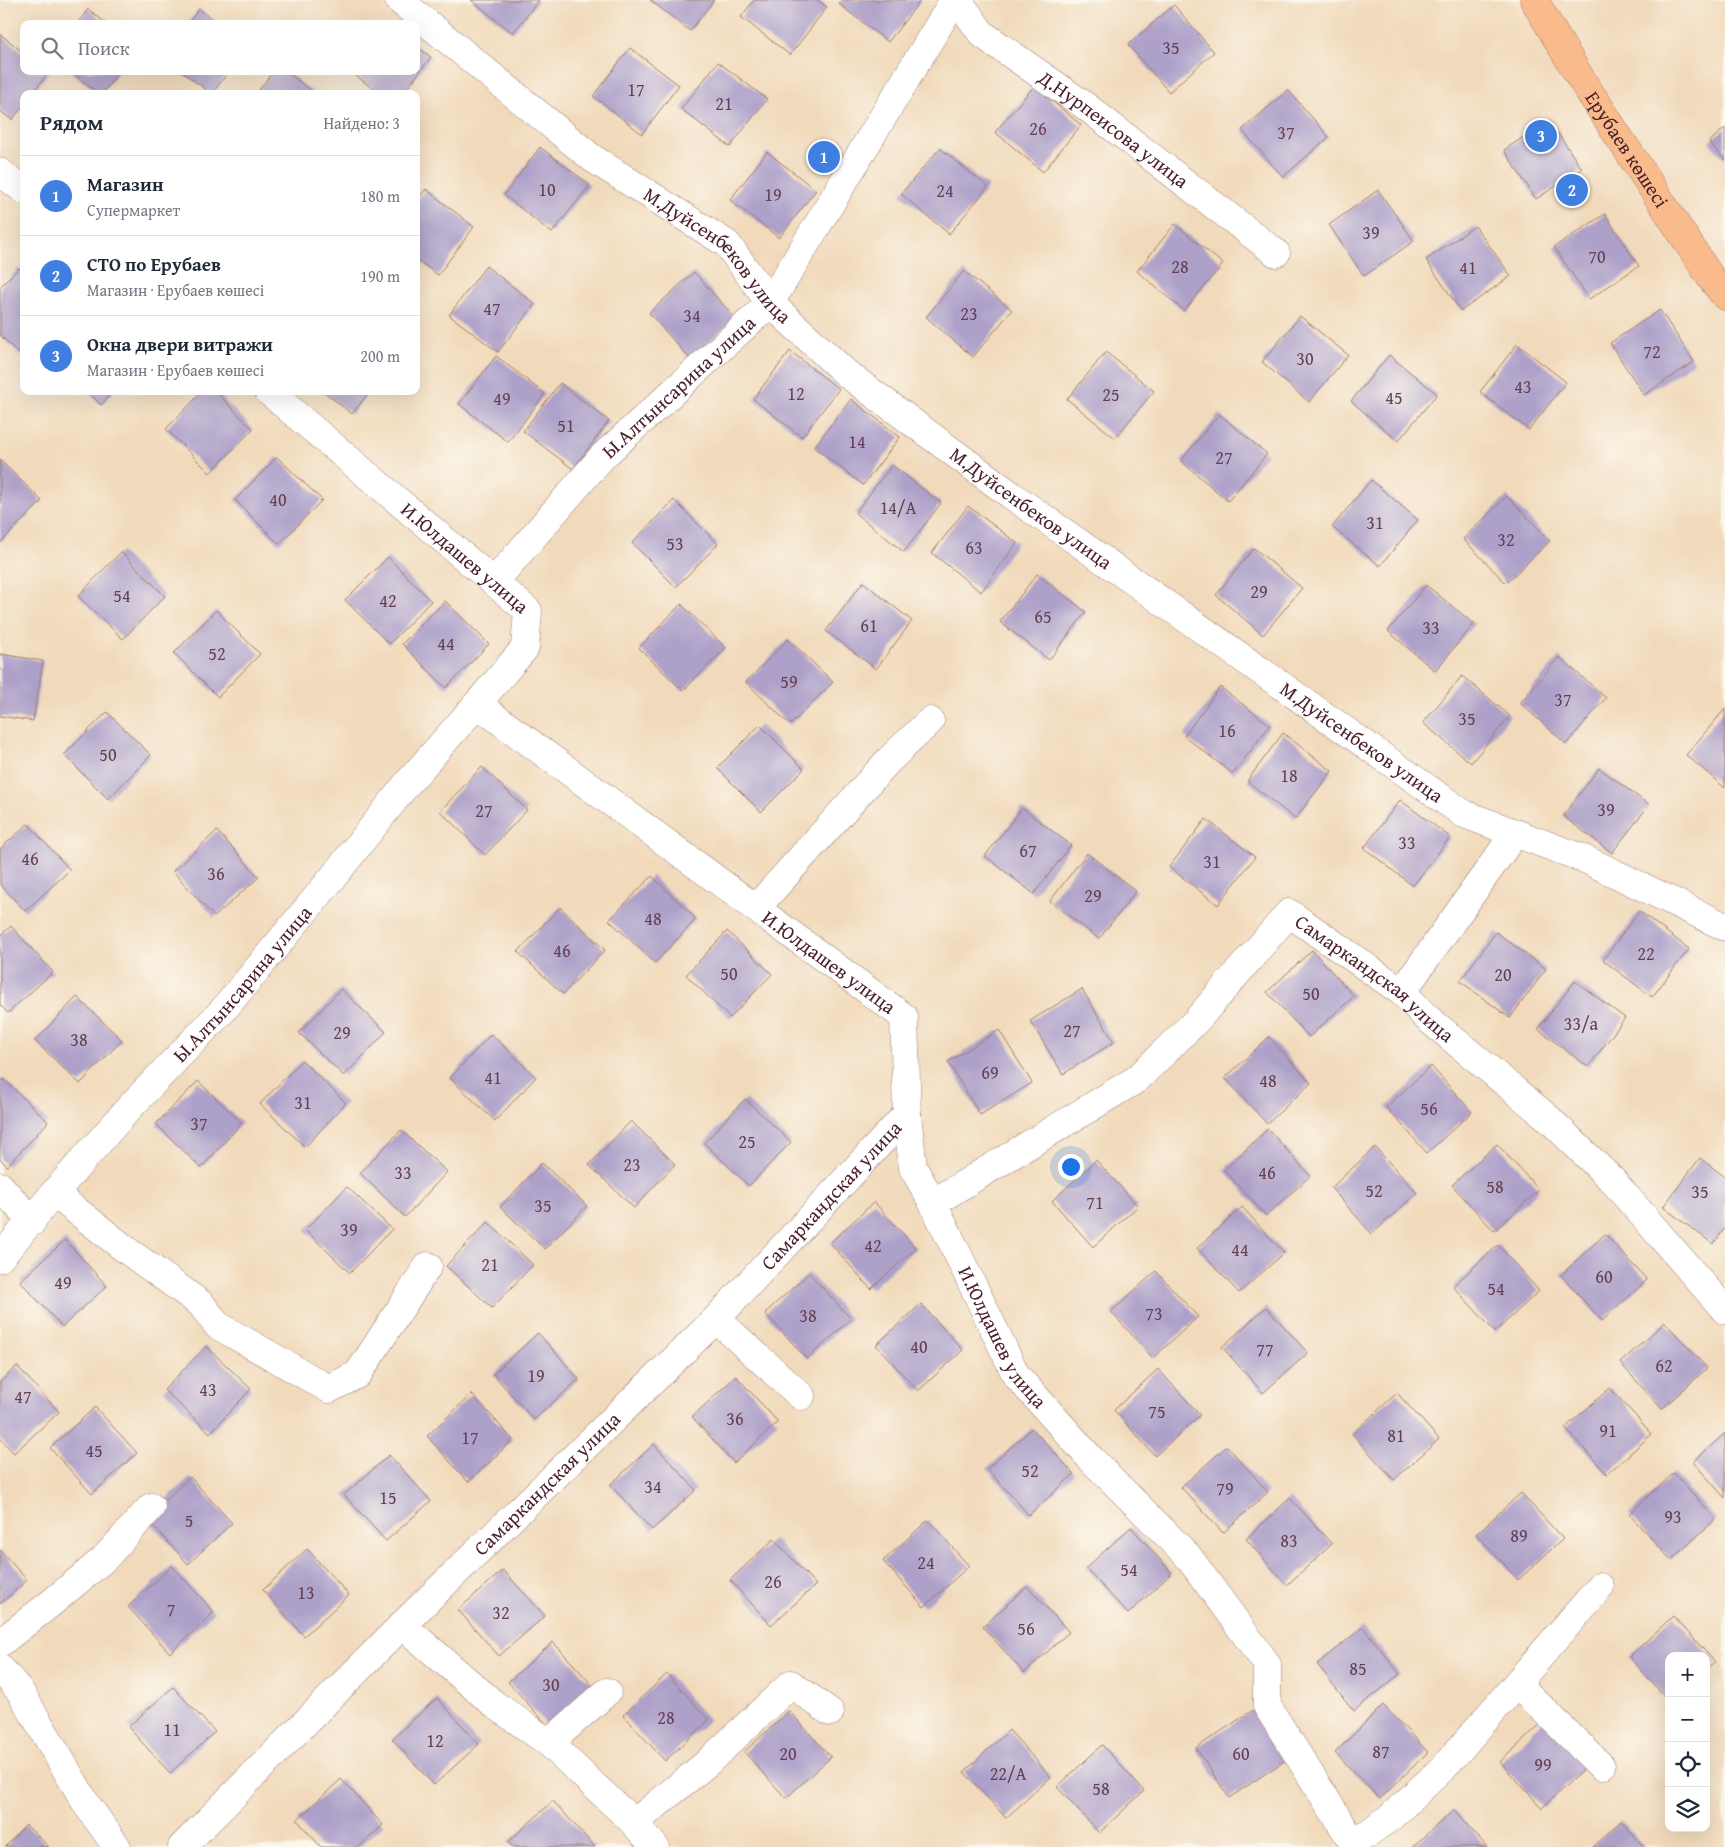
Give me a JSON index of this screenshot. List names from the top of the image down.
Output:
{
  "streets": {
    "main road": ["Ерубаев көшесі"],
    "street": [
      "Д.Нурпеисова улица",
      "М.Дуйсенбеков улица",
      "Ы.Алтынсарина улица",
      "И.Юлдашев улица",
      "Самаркандская улица"
    ]
  },
  "crossings": [
    ["Д.Нурпеисова улица", "Ы.Алтынсарина улица"],
    ["М.Дуйсенбеков улица", "Ы.Алтынсарина улица"],
    ["Ы.Алтынсарина улица", "И.Юлдашев улица"],
    ["И.Юлдашев улица", "Самаркандская улица"]
  ],
  "house_numbers": [
    "35",
    "17",
    "21",
    "26",
    "37",
    "10",
    "24",
    "19",
    "39",
    "70",
    "28",
    "41",
    "47",
    "23",
    "34",
    "72",
    "30",
    "43",
    "12",
    "25",
    "45",
    "49",
    "51",
    "14",
    "27",
    "40",
    "14/A",
    "31",
    "32",
    "53",
    "63",
    "29",
    "54",
    "42",
    "65",
    "61",
    "33",
    "44",
    "52",
    "59",
    "37",
    "35",
    "16",
    "50",
    "18",
    "39",
    "27",
    "33",
    "67",
    "46",
    "31",
    "36",
    "29",
    "48",
    "46",
    "22",
    "50",
    "20",
    "50",
    "33/а",
    "27",
    "29",
    "38",
    "69",
    "41",
    "48",
    "31",
    "56",
    "37",
    "25",
    "23",
    "33",
    "46",
    "58",
    "52",
    "35",
    "71",
    "35",
    "39",
    "42",
    "44",
    "21",
    "60",
    "49",
    "54",
    "73",
    "38",
    "40",
    "77",
    "62",
    "19",
    "43",
    "47",
    "75",
    "36",
    "91",
    "81",
    "17",
    "45",
    "52",
    "34",
    "79",
    "15",
    "93",
    "5",
    "89",
    "83",
    "24",
    "54",
    "26",
    "13",
    "7",
    "32",
    "56",
    "85",
    "30",
    "28",
    "11",
    "12",
    "87",
    "20",
    "60",
    "99",
    "22/A",
    "58"
  ],
  "page": {
    "search": "Поиск",
    "heading": ["Рядом", "Найдено: 3"],
    "pins": ["3", "1", "2"],
    "list": [
      {
        "mark": "1",
        "name": "Магазин",
        "note": "Супермаркет",
        "value": "180 m"
      },
      {
        "mark": "2",
        "name": "СТО по Ерубаев",
        "note": "Магазин · Ерубаев көшесі",
        "value": "190 m"
      },
      {
        "mark": "3",
        "name": "Окна двери витражи",
        "note": "Магазин · Ерубаев көшесі",
        "value": "200 m"
      }
    ],
    "map_buttons": ["+", "−"]
  }
}
